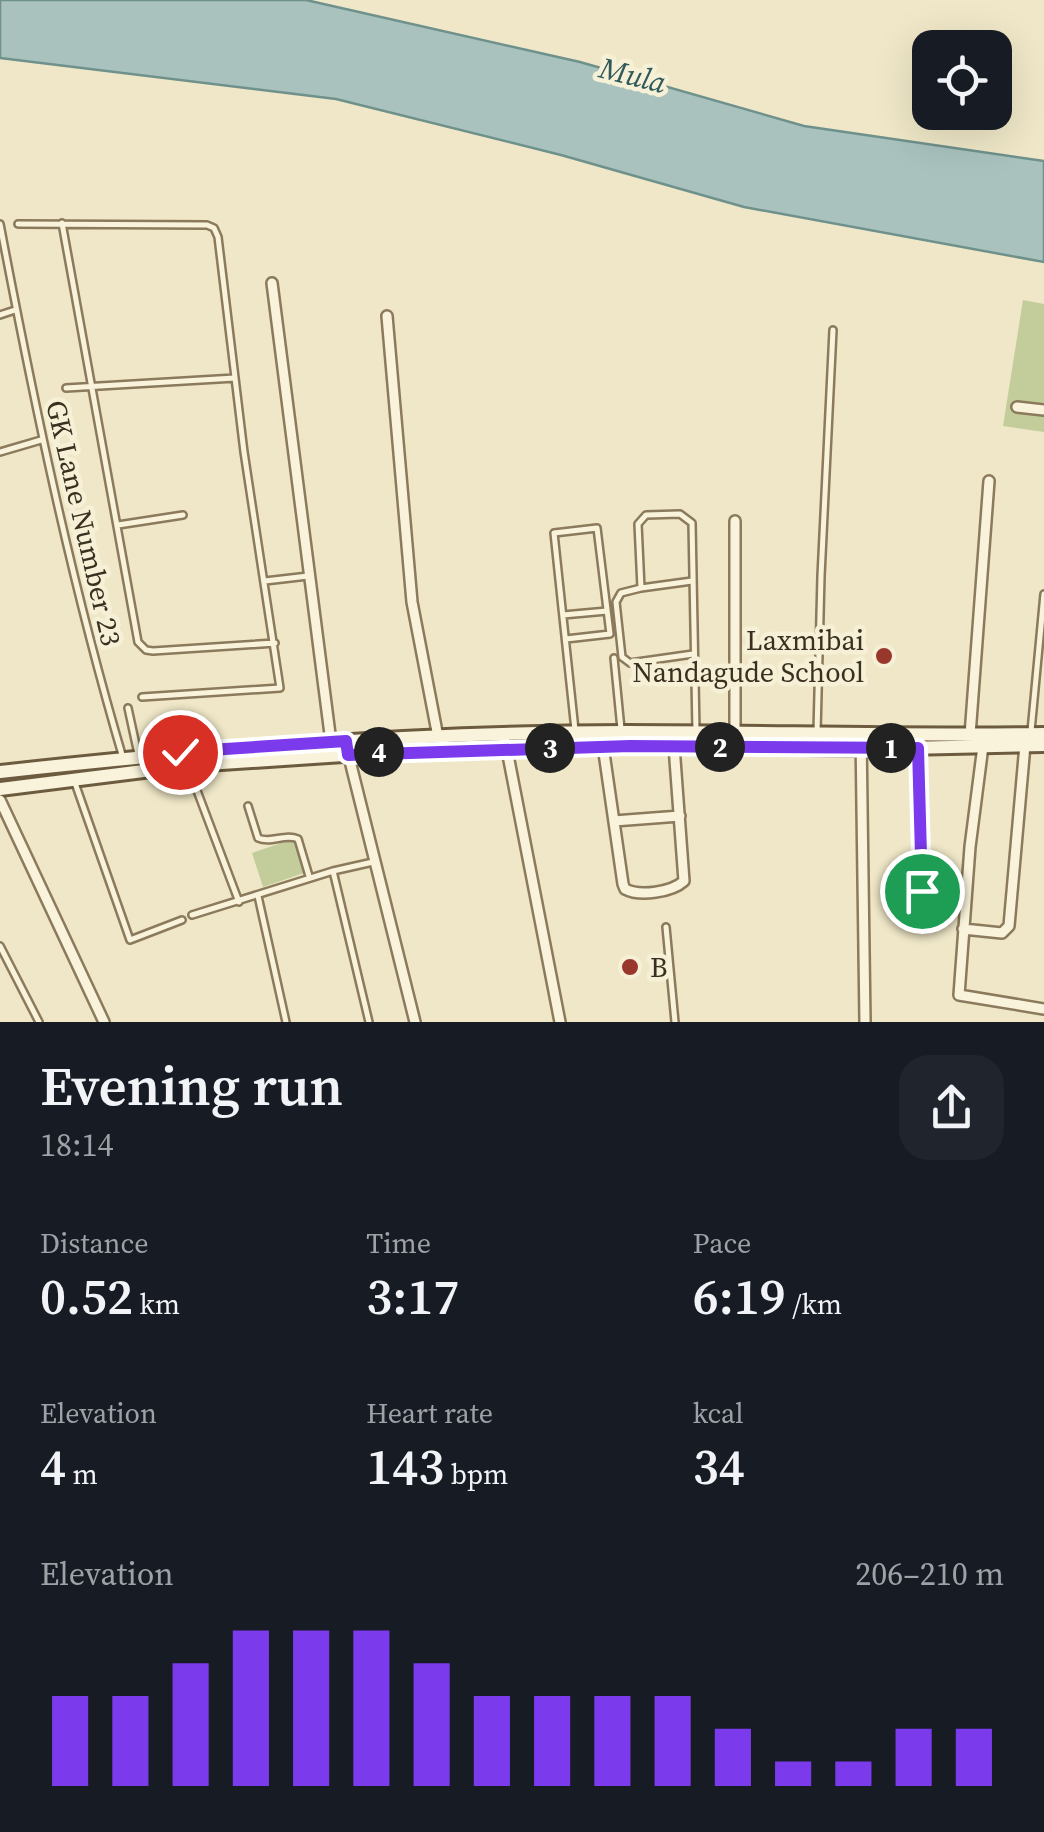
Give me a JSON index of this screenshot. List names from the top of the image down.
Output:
{
  "streets": {
    "lane": ["GK Lane Number 23"]
  },
  "water": ["Mula"],
  "places": ["Laxmibai Nandagude School", "B"],
  "page": {
    "pins": [
      "2",
      "1",
      "3",
      "4"
    ],
    "heading": ["Evening run", "18:14"],
    "stats": [
      ["Distance", "0.52 km"],
      ["Time", "3:17"],
      ["Pace", "6:19 /km"],
      ["Elevation", "4 m"],
      ["Heart rate", "143 bpm"],
      ["kcal", "34"]
    ],
    "chart": ["Elevation", "206–210 m"]
  }
}
